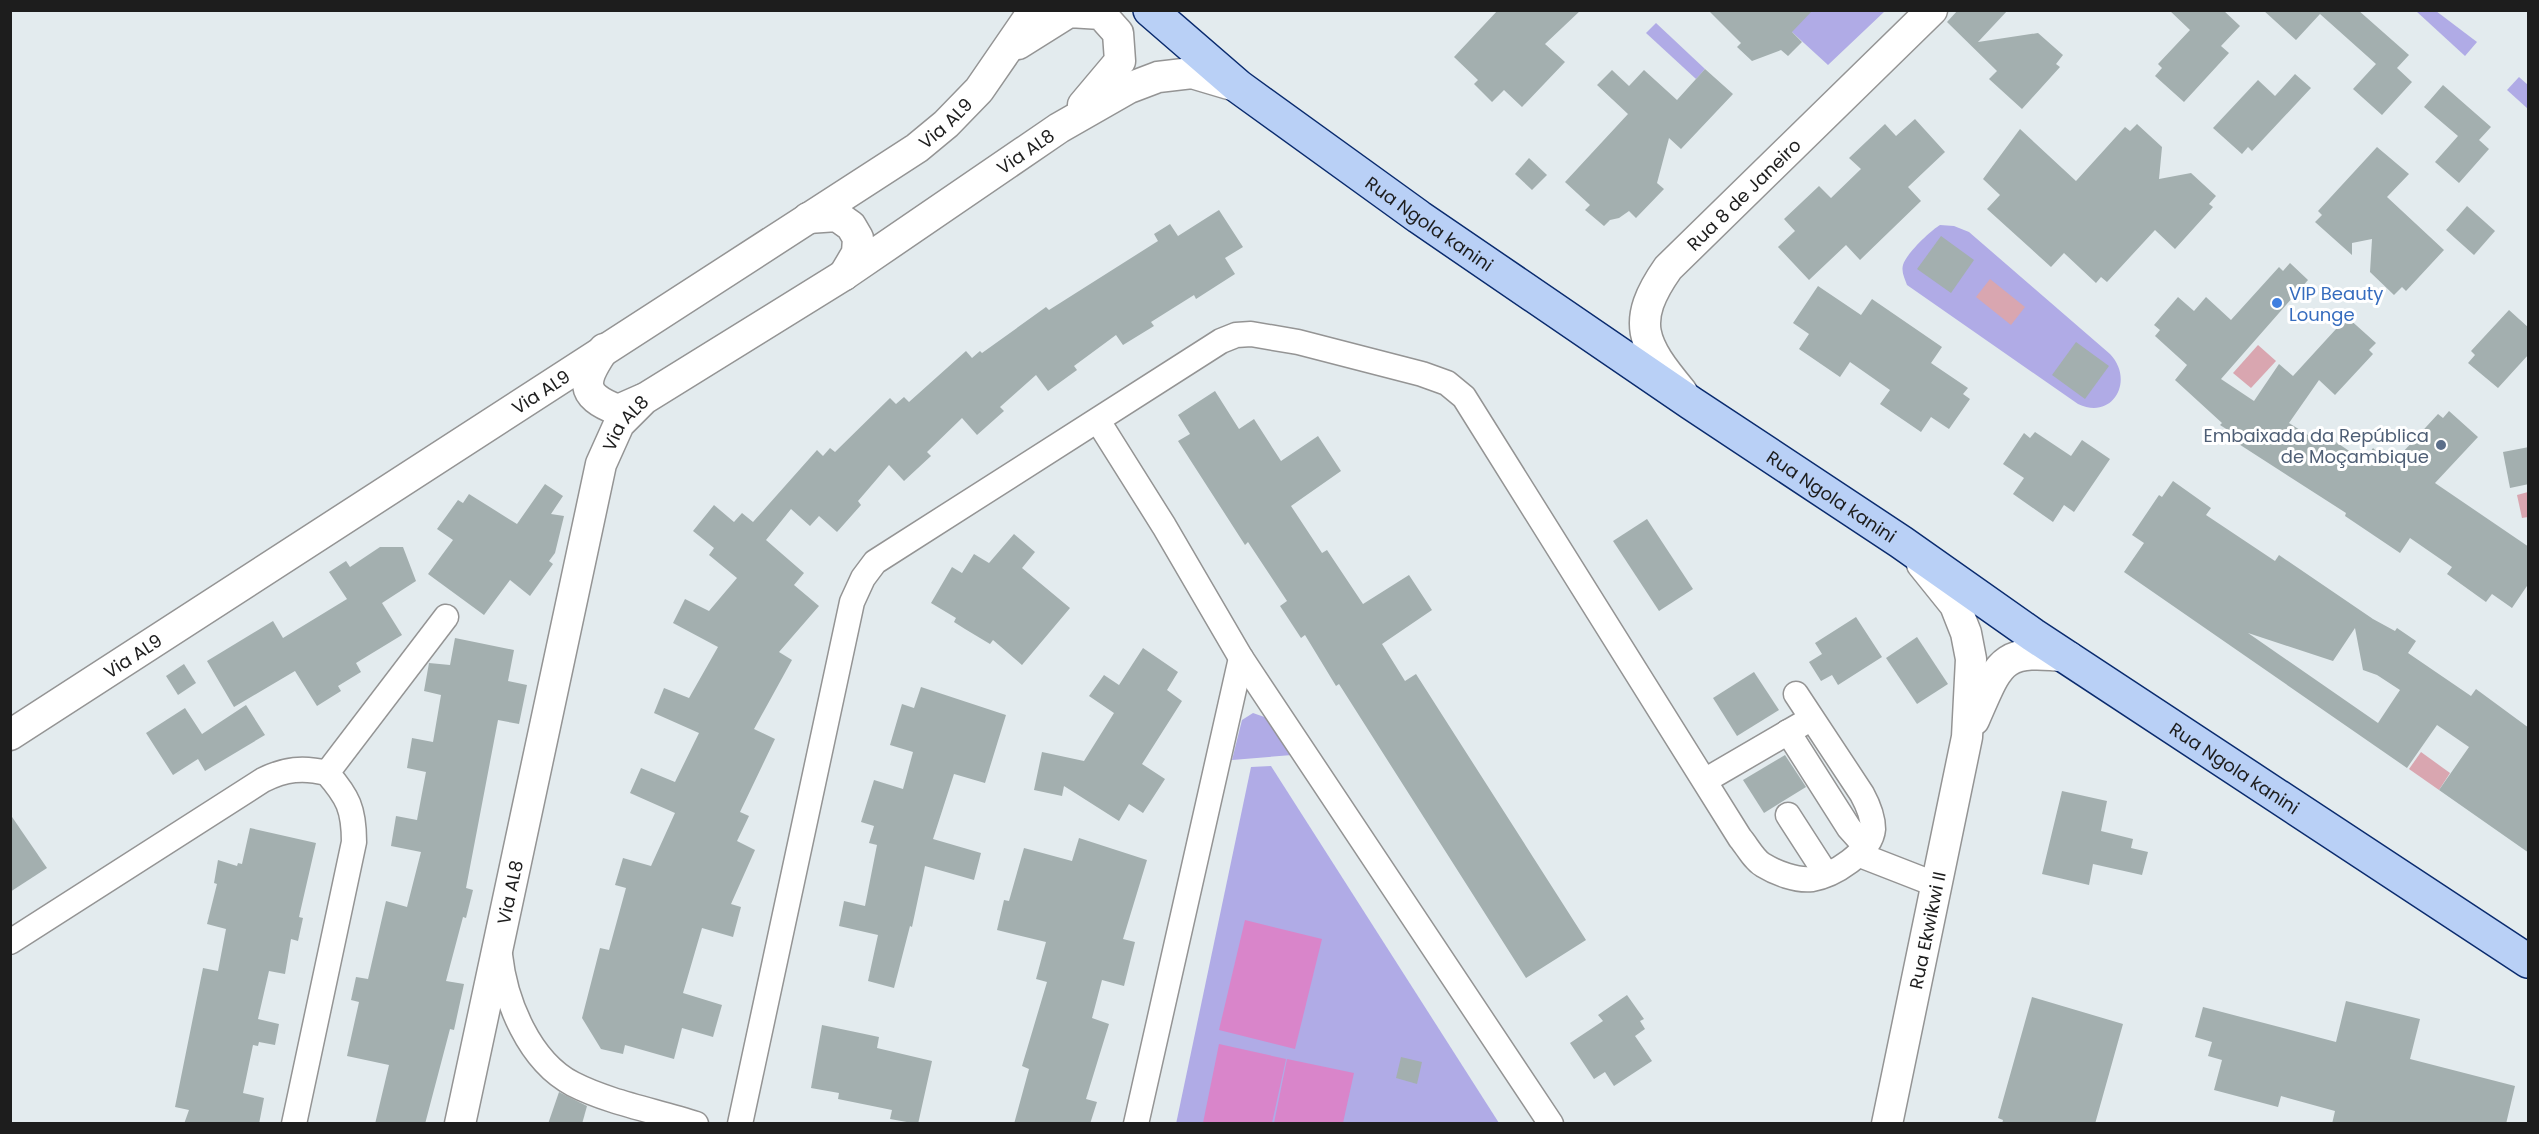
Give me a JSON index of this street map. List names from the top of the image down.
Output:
{
  "streets": {
    "main road": ["Rua Ngola kanini"],
    "street": [
      "Via AL9",
      "Via AL8",
      "Rua 8 de Janeiro",
      "Rua Ekwikwi II"
    ]
  },
  "crossings": [
    ["Via AL8", "Rua Ngola kanini"],
    ["Rua 8 de Janeiro", "Rua Ngola kanini"],
    ["Rua Ngola kanini", "Rua Ekwikwi II"]
  ],
  "places": ["VIP Beauty Lounge", "Embaixada da República de Moçambique"]
}
